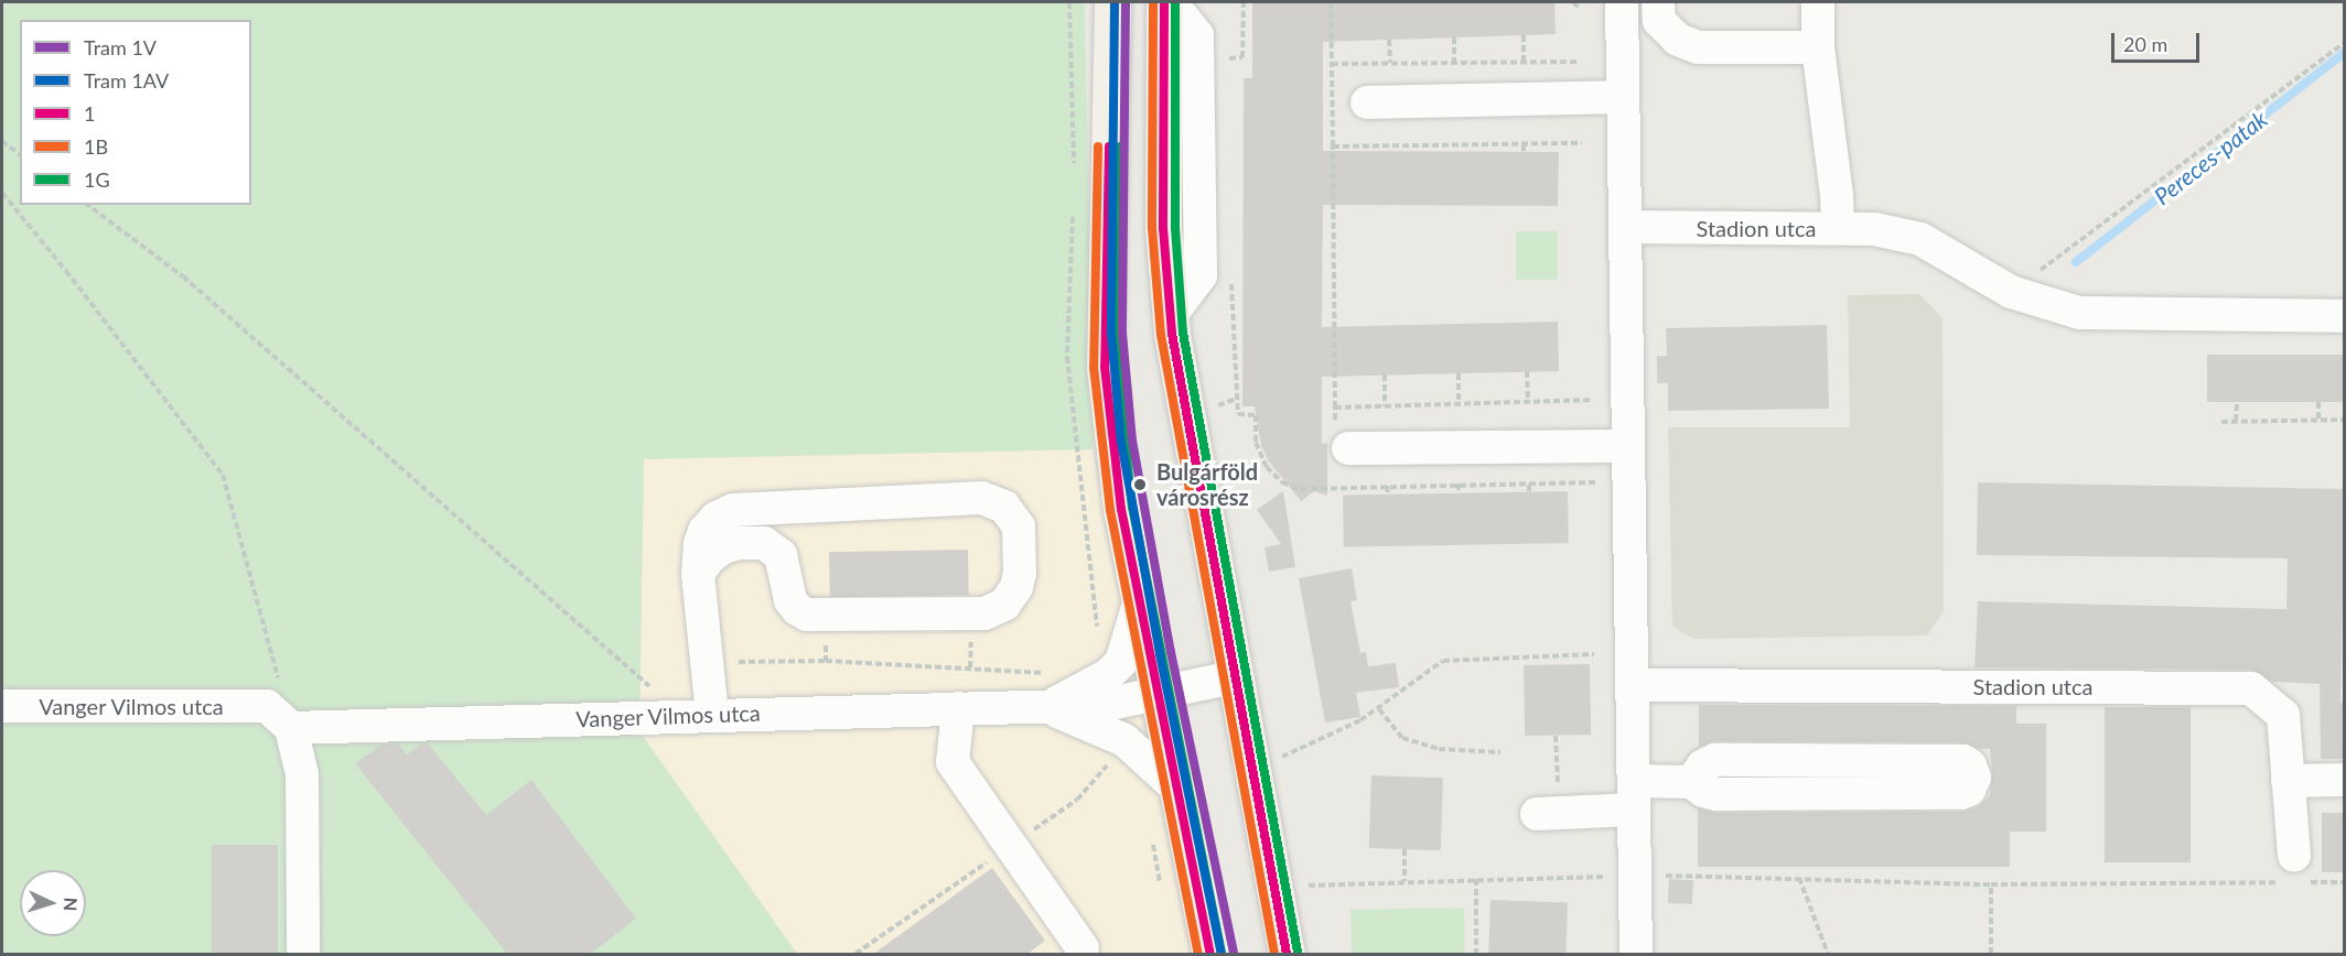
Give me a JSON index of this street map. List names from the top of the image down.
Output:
{
  "streets": {
    "street": ["Stadion utca", "Vanger Vilmos utca"]
  },
  "water": ["Pereces-patak"],
  "places": ["Bulgárföld városrész"],
  "lines": [
    "tram line 1V",
    "tram line 1AV",
    "transit line 1",
    "transit line 1B",
    "transit line 1G"
  ],
  "legend": [
    "Tram 1V",
    "Tram 1AV",
    "1",
    "1B",
    "1G"
  ],
  "scale_bar": "20 m",
  "north": "right"
}
